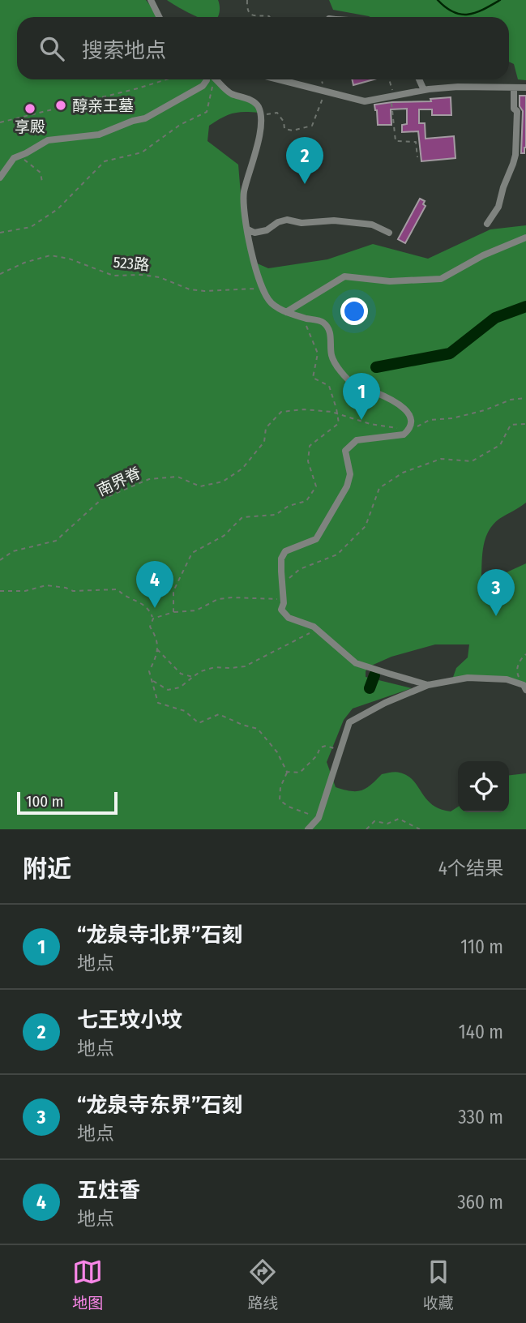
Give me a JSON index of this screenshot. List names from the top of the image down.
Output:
{
  "streets": {
    "path": ["523路", "南界脊"]
  },
  "places": ["醇亲王墓", "享殿"],
  "scale_bar": "100 m",
  "page": {
    "search": "搜索地点",
    "pins": [
      "2",
      "1",
      "4",
      "3"
    ],
    "scale": "100 m",
    "heading": ["附近", "4个结果"],
    "list": [
      {
        "mark": "1",
        "name": "“龙泉寺北界”石刻",
        "note": "地点",
        "value": "110 m"
      },
      {
        "mark": "2",
        "name": "七王坟小坟",
        "note": "地点",
        "value": "140 m"
      },
      {
        "mark": "3",
        "name": "“龙泉寺东界”石刻",
        "note": "地点",
        "value": "330 m"
      },
      {
        "mark": "4",
        "name": "五炷香",
        "note": "地点",
        "value": "360 m"
      }
    ],
    "nav": ["地图", "路线", "收藏"]
  }
}
